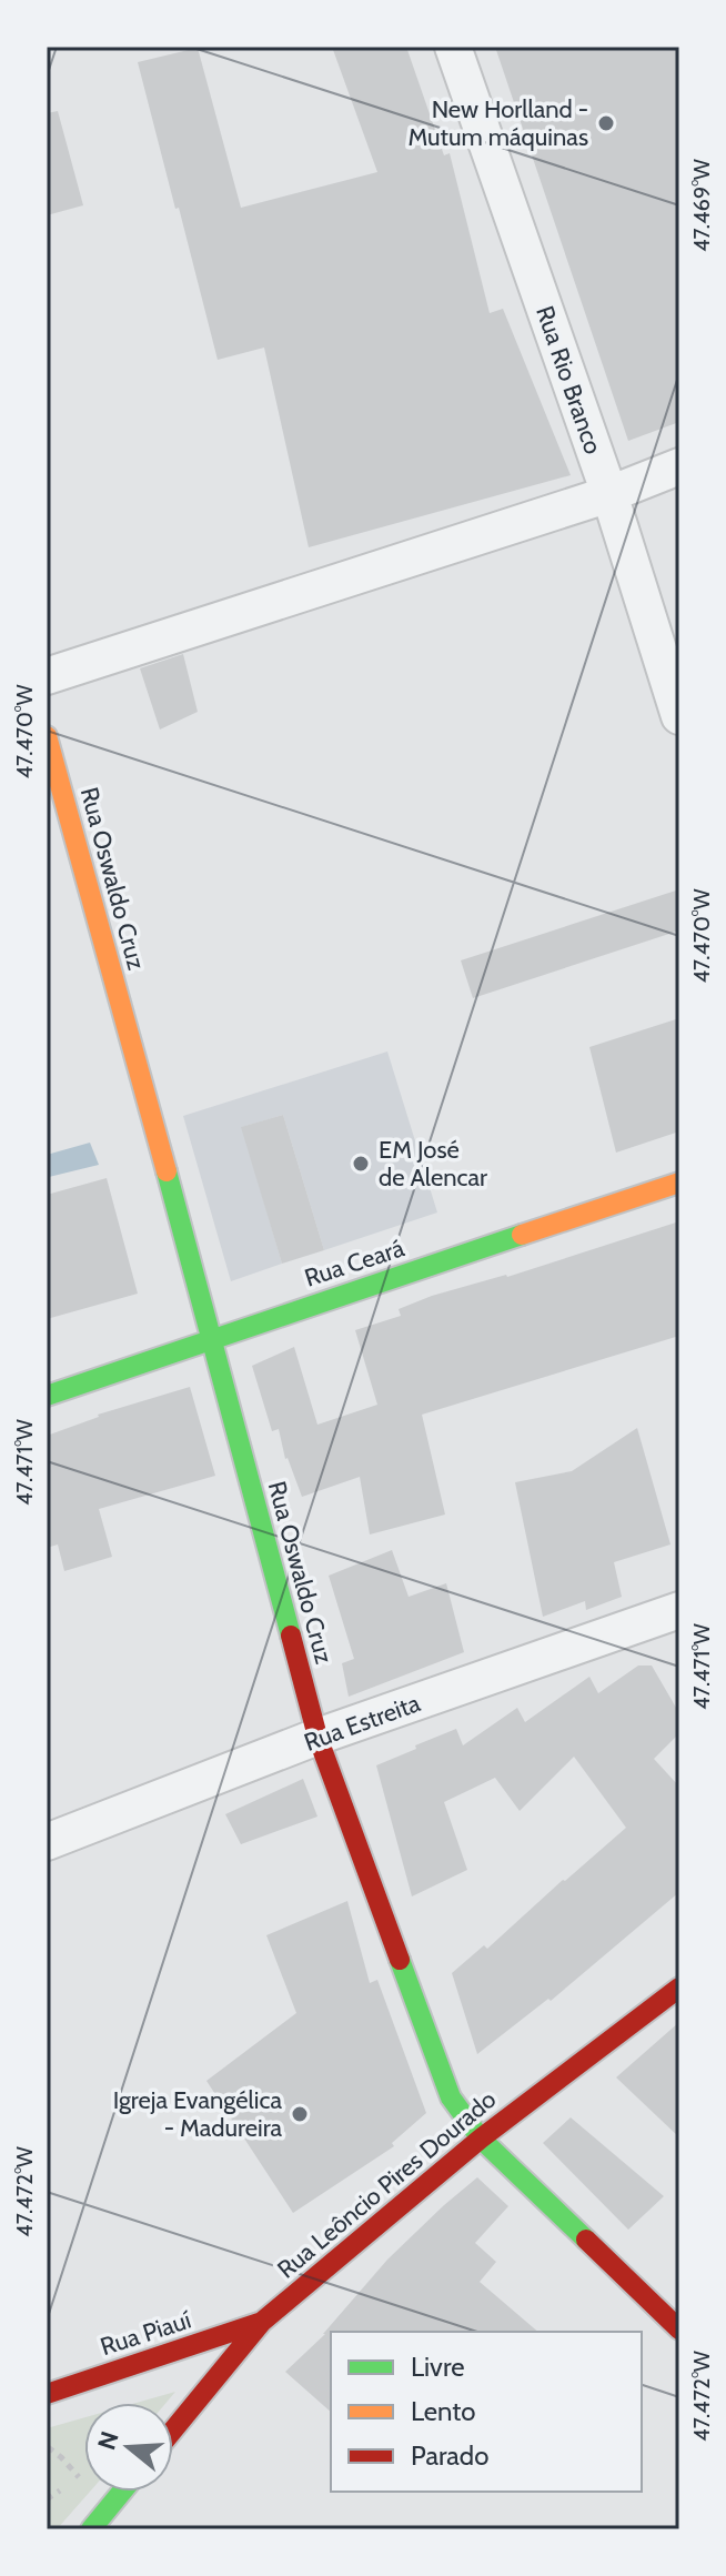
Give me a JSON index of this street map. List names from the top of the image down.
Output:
{
  "streets": {
    "street": [
      "Rua Rio Branco",
      "Rua Oswaldo Cruz",
      "Rua Ceará",
      "Rua Estreita",
      "Rua Leôncio Pires Dourado",
      "Rua Piauí"
    ]
  },
  "crossings": [
    ["Rua Oswaldo Cruz", "Rua Ceará"],
    ["Rua Oswaldo Cruz", "Rua Estreita"],
    ["Rua Oswaldo Cruz", "Rua Leôncio Pires Dourado"],
    ["Rua Leôncio Pires Dourado", "Rua Piauí"]
  ],
  "places": ["New Horlland - Mutum máquinas", "EM José de Alencar", "Igreja Evangélica - Madureira"],
  "legend": ["Livre", "Lento", "Parado"],
  "north": "left",
  "coordinates": [
    "47.469°W",
    "47.470°W",
    "47.471°W",
    "47.472°W"
  ]
}
